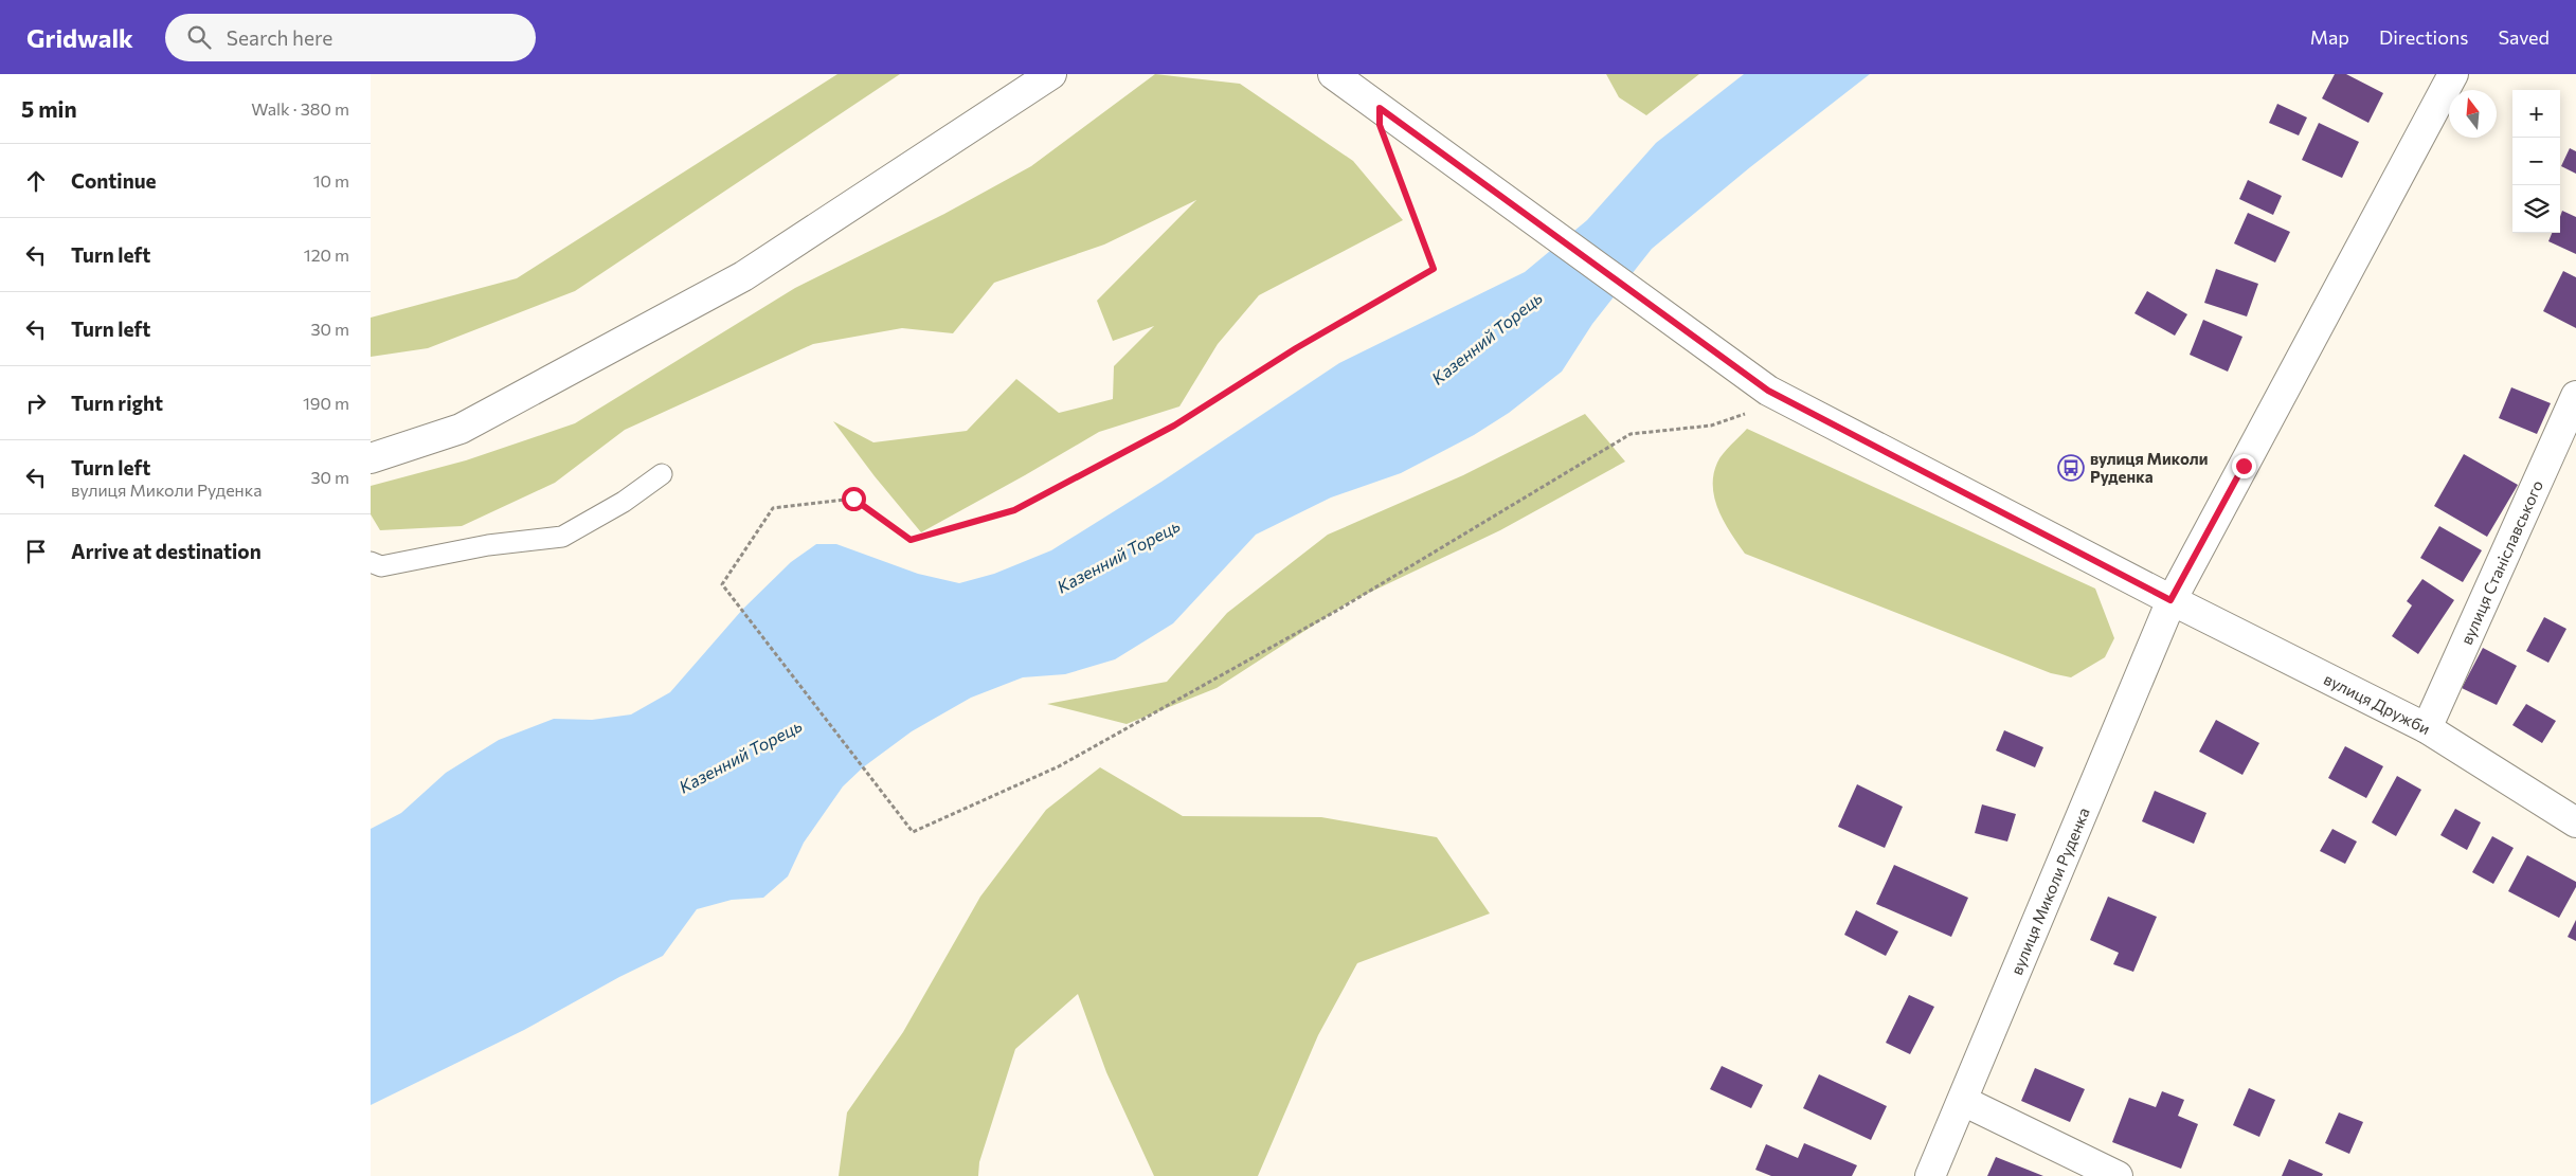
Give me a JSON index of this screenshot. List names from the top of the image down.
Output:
{
  "streets": {
    "street": ["вулиця Станіславського", "вулиця Дружби", "вулиця Миколи Руденка"]
  },
  "crossings": [
    ["вулиця Станіславського", "вулиця Дружби"],
    ["вулиця Дружби", "вулиця Миколи Руденка"]
  ],
  "water": ["Казенний Торець"],
  "places": {
    "bus stop": ["вулиця Миколи Руденка"]
  },
  "north": "top",
  "page": {
    "header": "Gridwalk",
    "search": "Search here",
    "nav": ["Map", "Directions", "Saved"],
    "heading": ["5 min", "Walk · 380 m"],
    "map_buttons": ["+", "−"],
    "list": [
      ["Continue", "10 m"],
      ["Turn left", "120 m"],
      ["Turn left", "30 m"],
      ["Turn right", "190 m"],
      ["Turn left", "вулиця Миколи Руденка", "30 m"],
      "Arrive at destination"
    ]
  }
}
